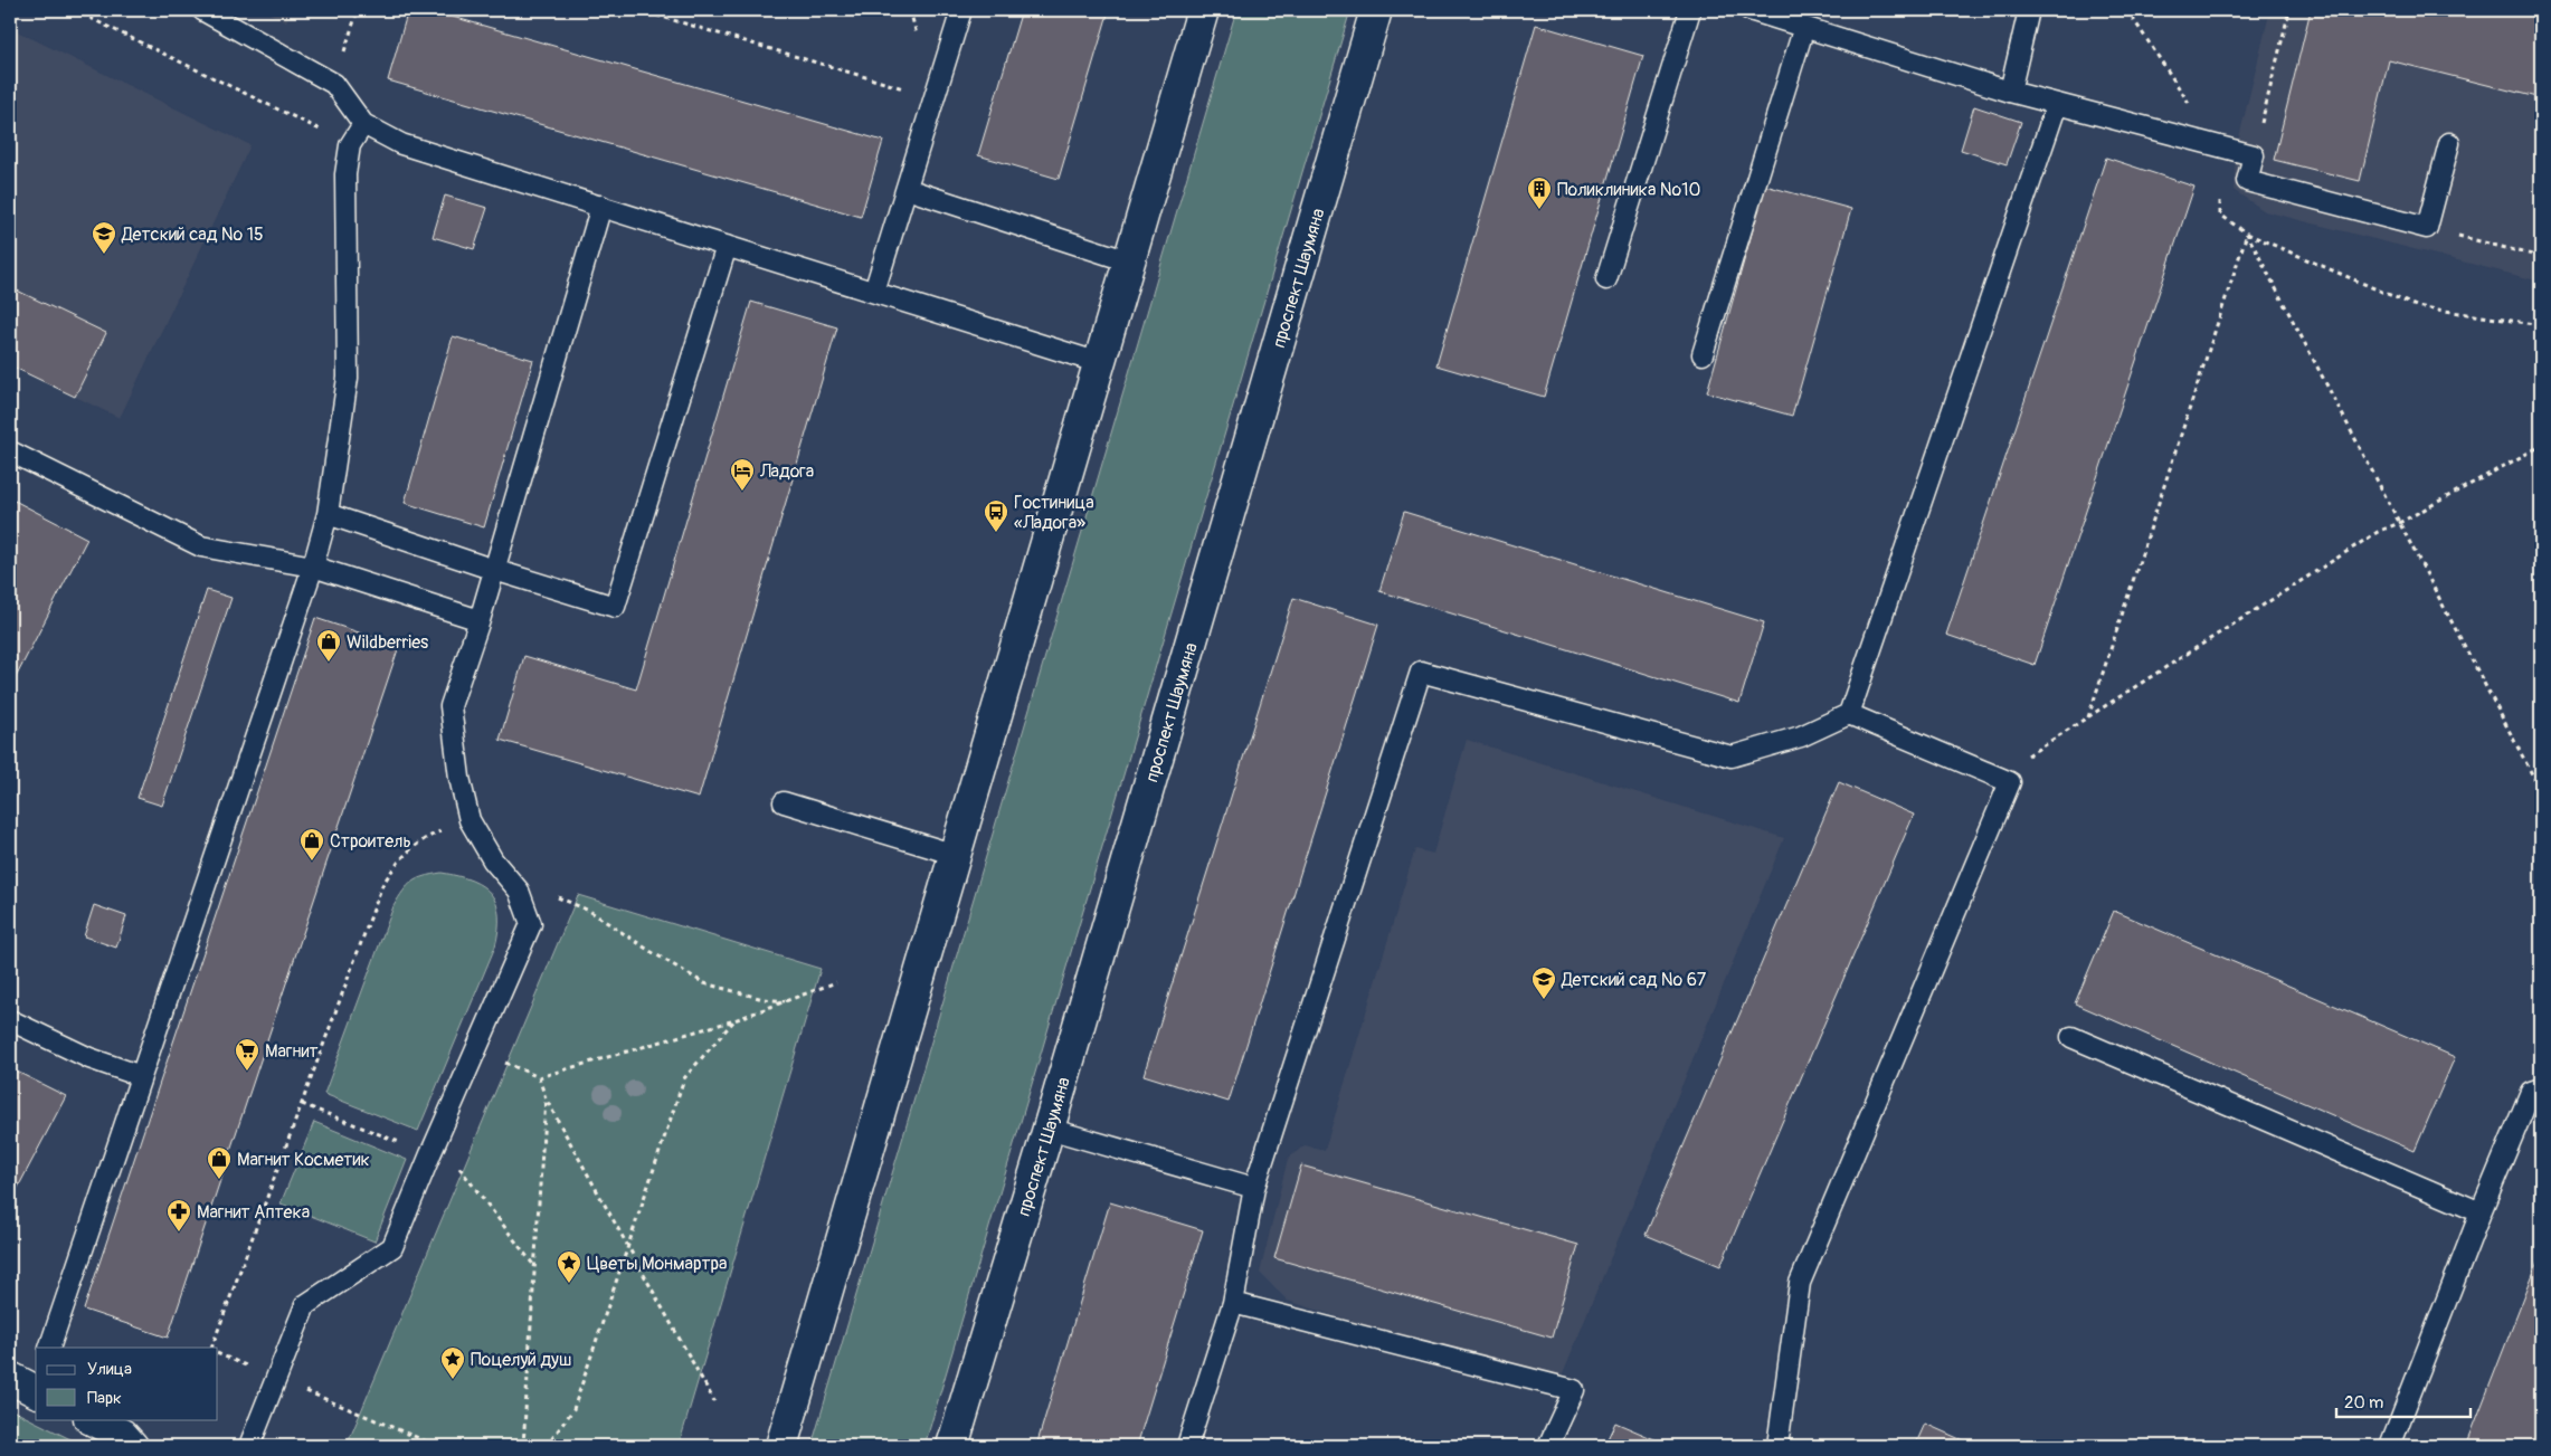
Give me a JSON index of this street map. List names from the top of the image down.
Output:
{
  "streets": {
    "street": ["проспект Шаумяна"]
  },
  "places": {
    "building": ["Поликлиника №10"],
    "school or university": ["Детский сад № 15", "Детский сад № 67"],
    "hotel": ["Ладога"],
    "bus stop": ["Гостиница «Ладога»"],
    "shop": ["Wildberries", "Строитель", "Магнит Косметик"],
    "supermarket": ["Магнит"],
    "pharmacy": ["Магнит Аптека"],
    "place": ["Цветы Монмартра", "Поцелуй душ"]
  },
  "legend": ["Улица", "Парк"],
  "scale_bar": "20 m"
}
